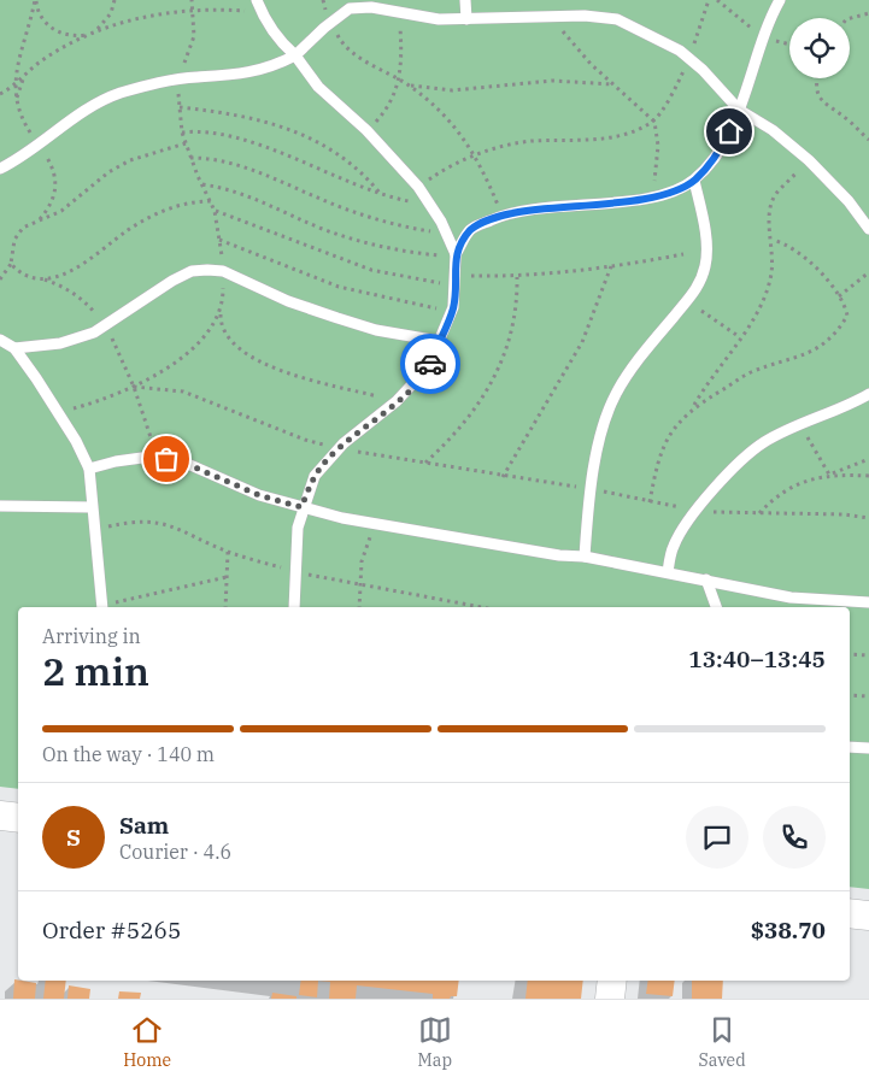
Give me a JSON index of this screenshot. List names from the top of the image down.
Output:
{
  "page": {
    "heading": ["2 min", "Arriving in", "13:40–13:45"],
    "panel": [
      "Sam",
      "Courier · 4.6",
      "Order #5265",
      "$38.70"
    ],
    "bar": "On the way · 140 m",
    "round": "S",
    "tabs": ["Home", "Map", "Saved"]
  }
}
